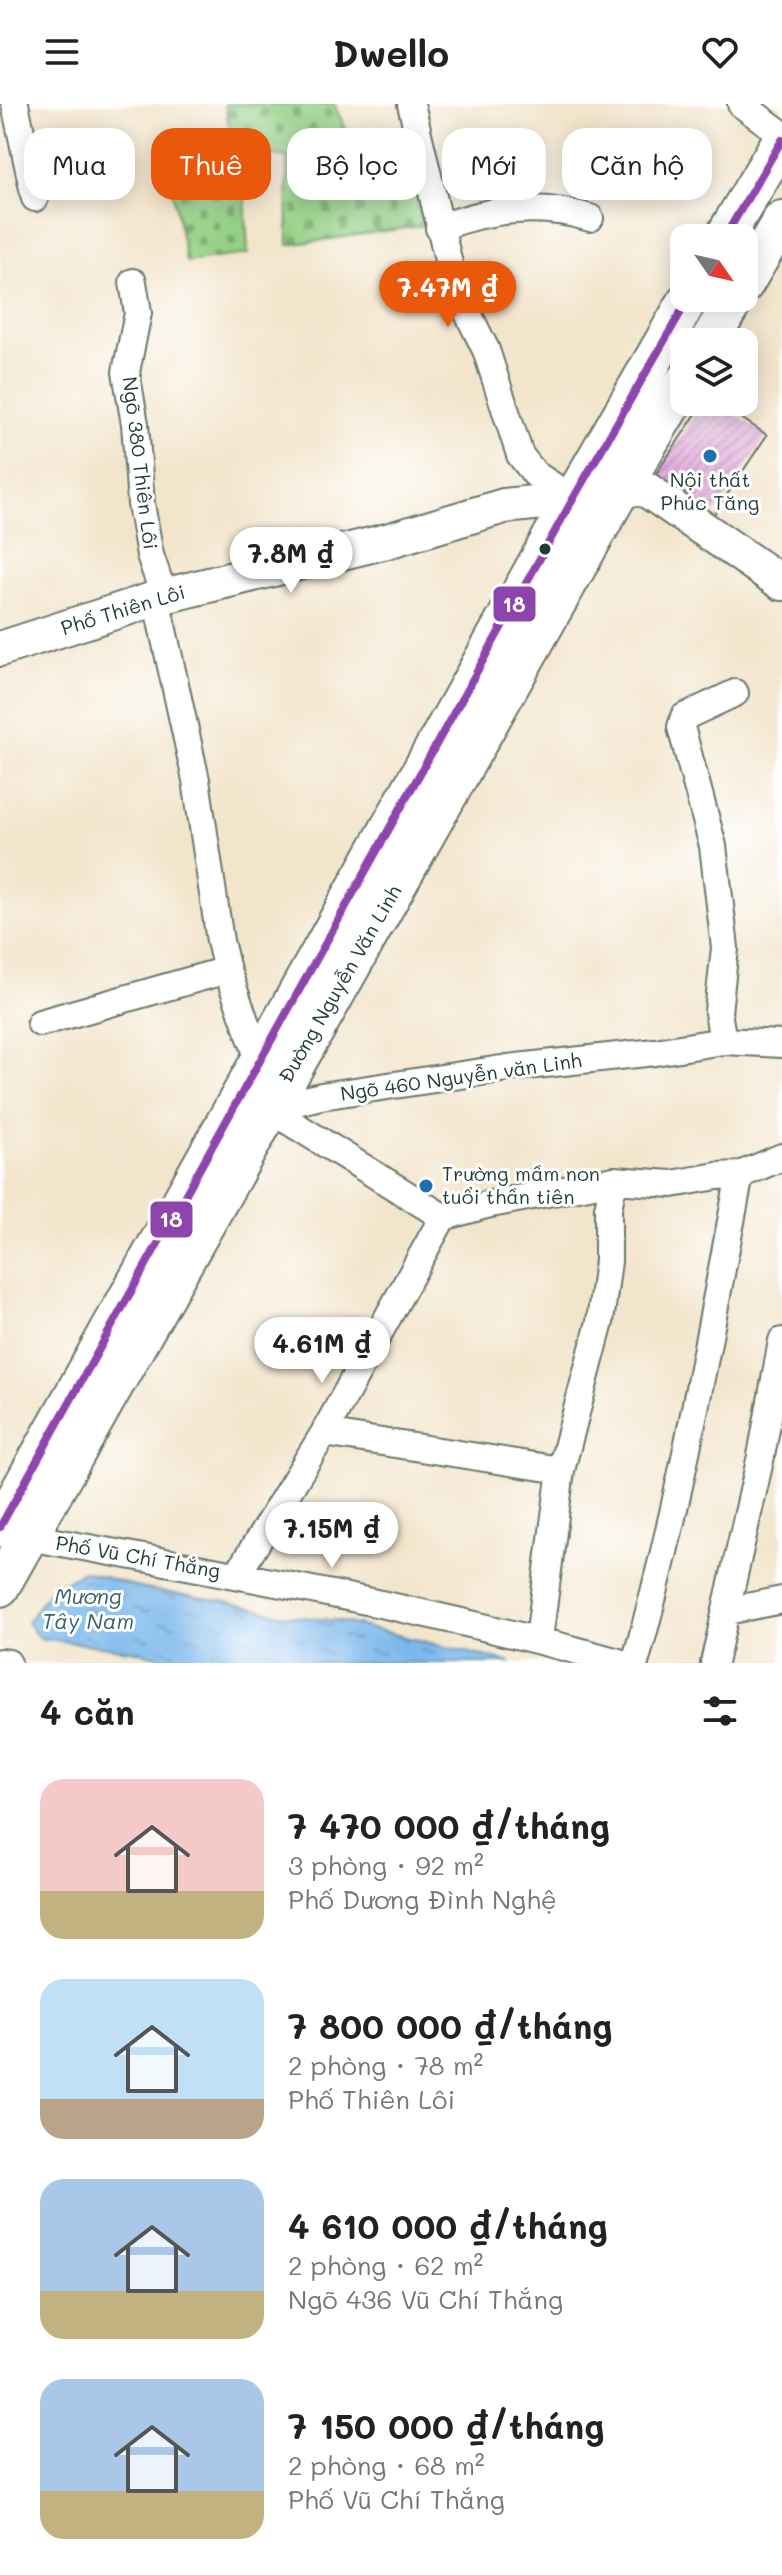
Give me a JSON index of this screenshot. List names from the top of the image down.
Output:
{
  "streets": {
    "highway": ["Đường Nguyễn Văn Linh"],
    "main road": ["Phố Thiên Lôi"],
    "street": ["Ngõ 380 Thiên Lôi", "Ngõ 460 Nguyễn văn Linh", "Phố Vũ Chí Thắng"]
  },
  "crossings": [
    ["Ngõ 380 Thiên Lôi", "Phố Thiên Lôi"],
    ["Ngõ 380 Thiên Lôi", "Đường Nguyễn Văn Linh"],
    ["Phố Thiên Lôi", "Đường Nguyễn Văn Linh"],
    ["Đường Nguyễn Văn Linh", "Ngõ 460 Nguyễn văn Linh"],
    ["Đường Nguyễn Văn Linh", "Phố Vũ Chí Thắng"]
  ],
  "water": ["Mương Tây Nam"],
  "places": ["Nội thất Phúc Tăng", "Trường mầm non tuổi thần tiên"],
  "lines": ["transit line 18"],
  "north": "bottom right",
  "page": {
    "header": "Dwello",
    "chip": [
      "Mua",
      "Thuê",
      "Bộ lọc",
      "Mới",
      "Căn hộ"
    ],
    "price": [
      "7.47M ₫",
      "7.8M ₫",
      "4.61M ₫",
      "7.15M ₫"
    ],
    "heading": "4 căn",
    "list": [
      {
        "name": "7 470 000 ₫/tháng",
        "note": "3 phòng · 92 m² · Phố Dương Đình Nghệ"
      },
      {
        "name": "7 800 000 ₫/tháng",
        "note": "2 phòng · 78 m² · Phố Thiên Lôi"
      },
      {
        "name": "4 610 000 ₫/tháng",
        "note": "2 phòng · 62 m² · Ngõ 436 Vũ Chí Thắng"
      },
      {
        "name": "7 150 000 ₫/tháng",
        "note": "2 phòng · 68 m² · Phố Vũ Chí Thắng"
      }
    ]
  }
}
